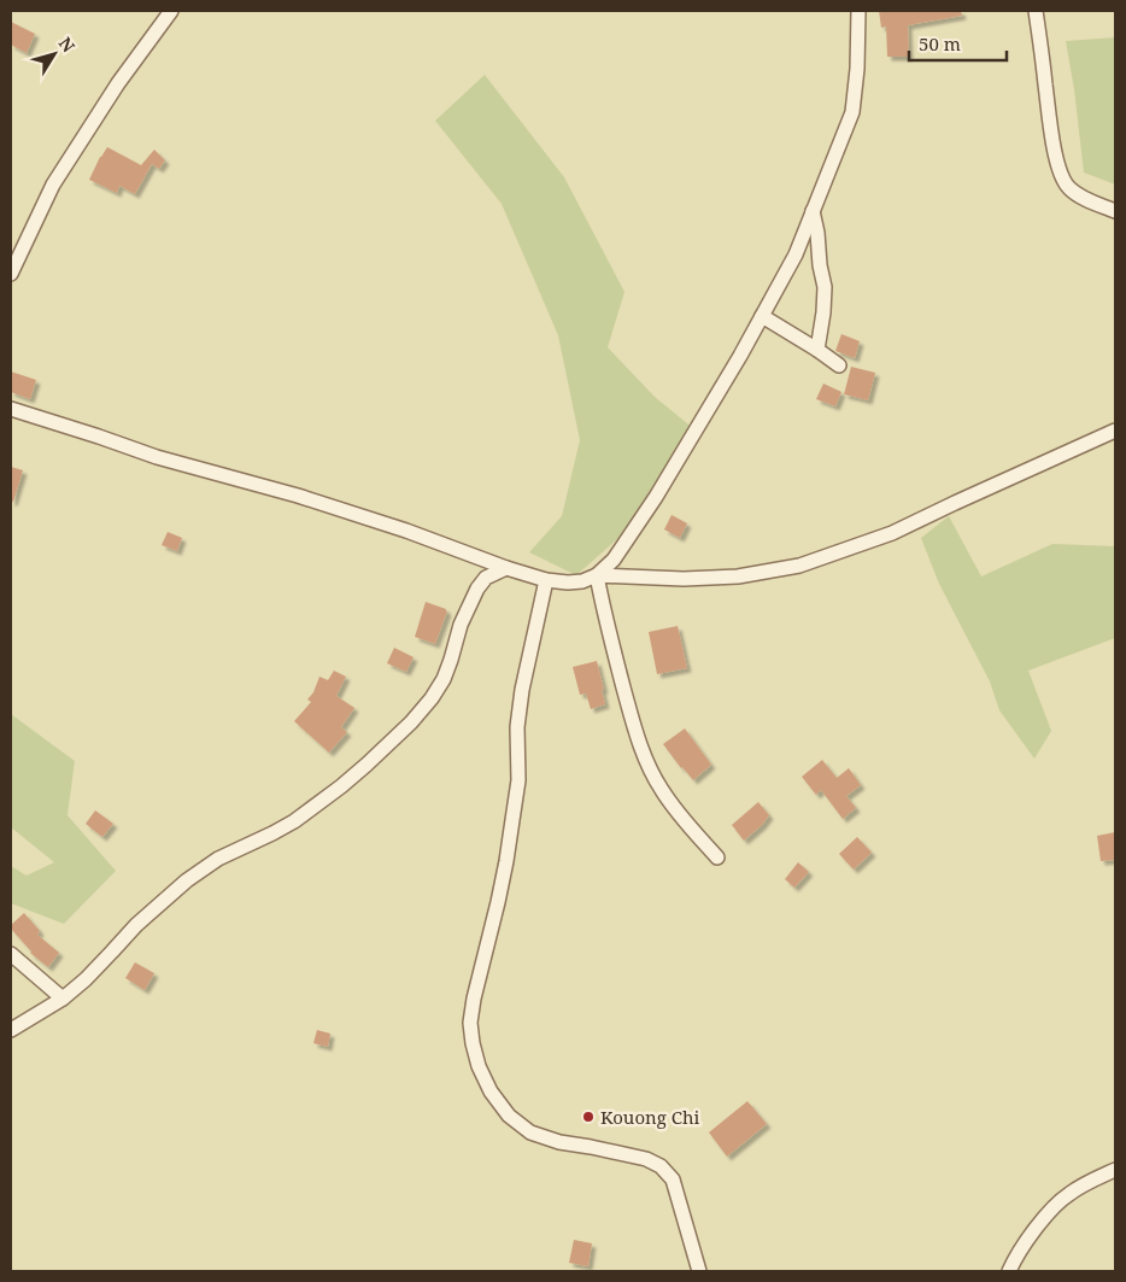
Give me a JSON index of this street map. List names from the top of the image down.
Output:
{
  "places": ["Kouong Chi"],
  "scale_bar": "50 m",
  "north": "top right"
}
